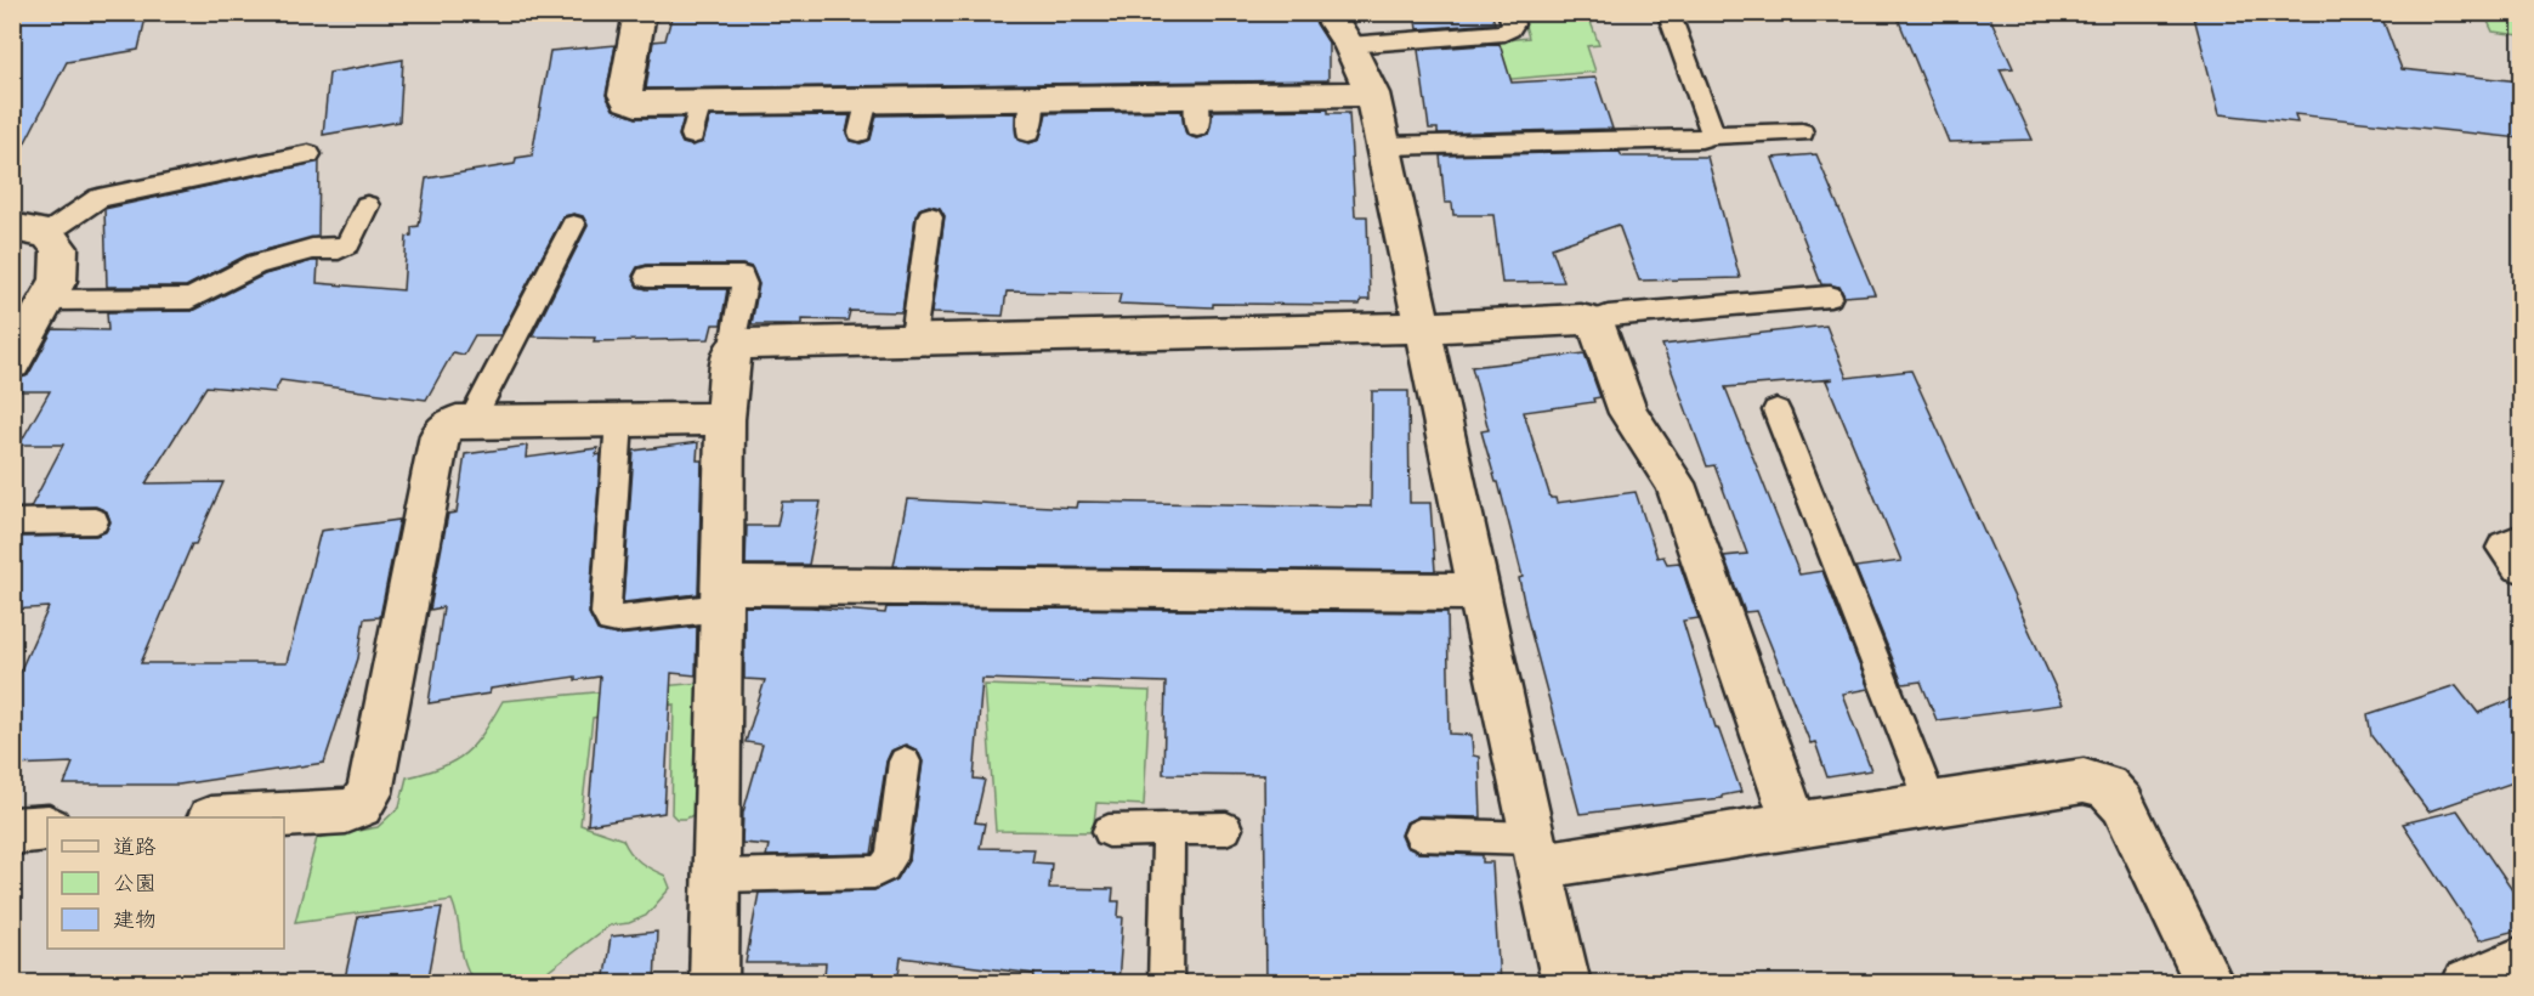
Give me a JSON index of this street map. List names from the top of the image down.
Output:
{
  "legend": ["道路", "公園", "建物"]
}
